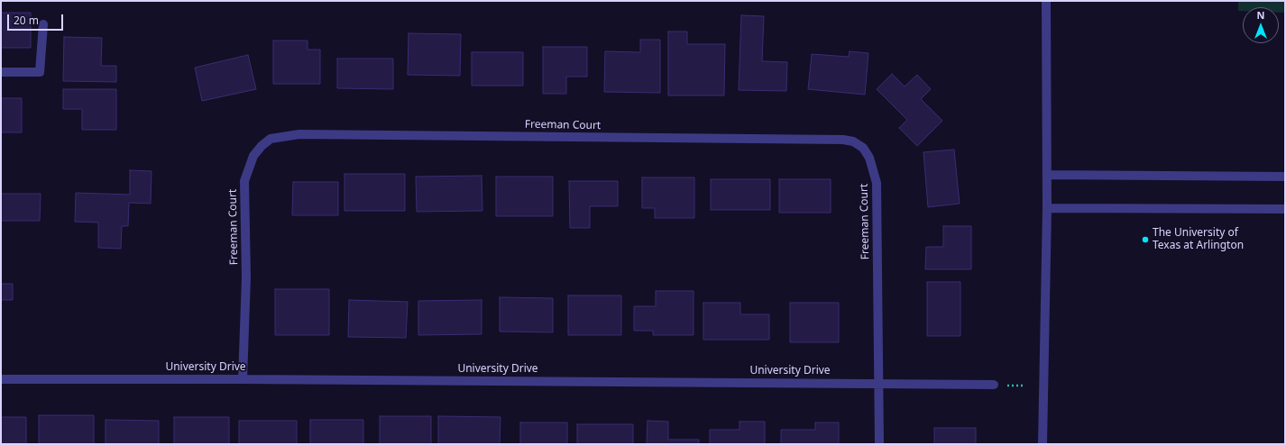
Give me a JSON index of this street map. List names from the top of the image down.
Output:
{
  "streets": {
    "street": ["Freeman Court", "University Drive"]
  },
  "crossings": [
    ["Freeman Court", "University Drive"]
  ],
  "places": ["The University of Texas at Arlington"],
  "scale_bar": "20 m",
  "north": "top"
}
